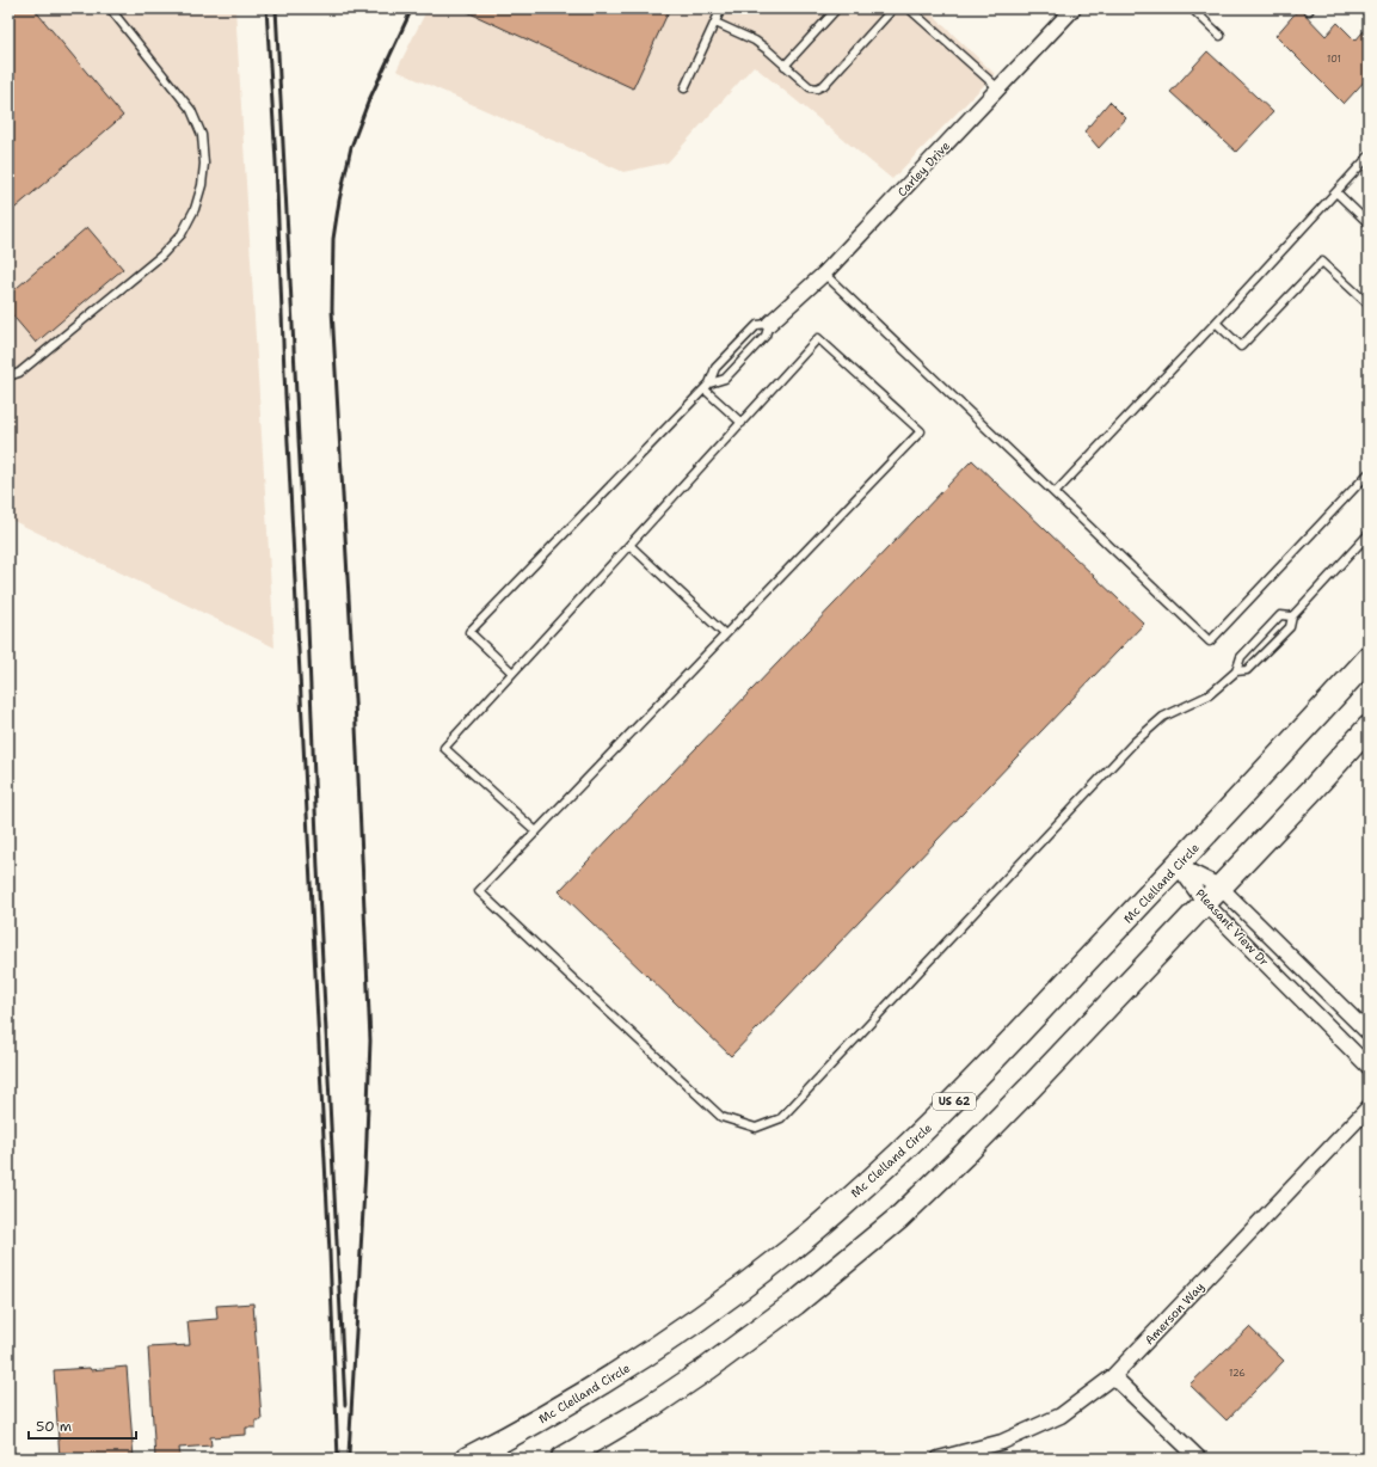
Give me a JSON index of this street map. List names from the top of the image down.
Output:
{
  "streets": {
    "highway": ["Mc Clelland Circle", "US 62"],
    "street": ["Carley Drive", "Pleasant View Dr", "Amerson Way"]
  },
  "crossings": [
    ["Mc Clelland Circle", "Pleasant View Dr"]
  ],
  "house_numbers": ["101", "126"],
  "scale_bar": "50 m"
}
